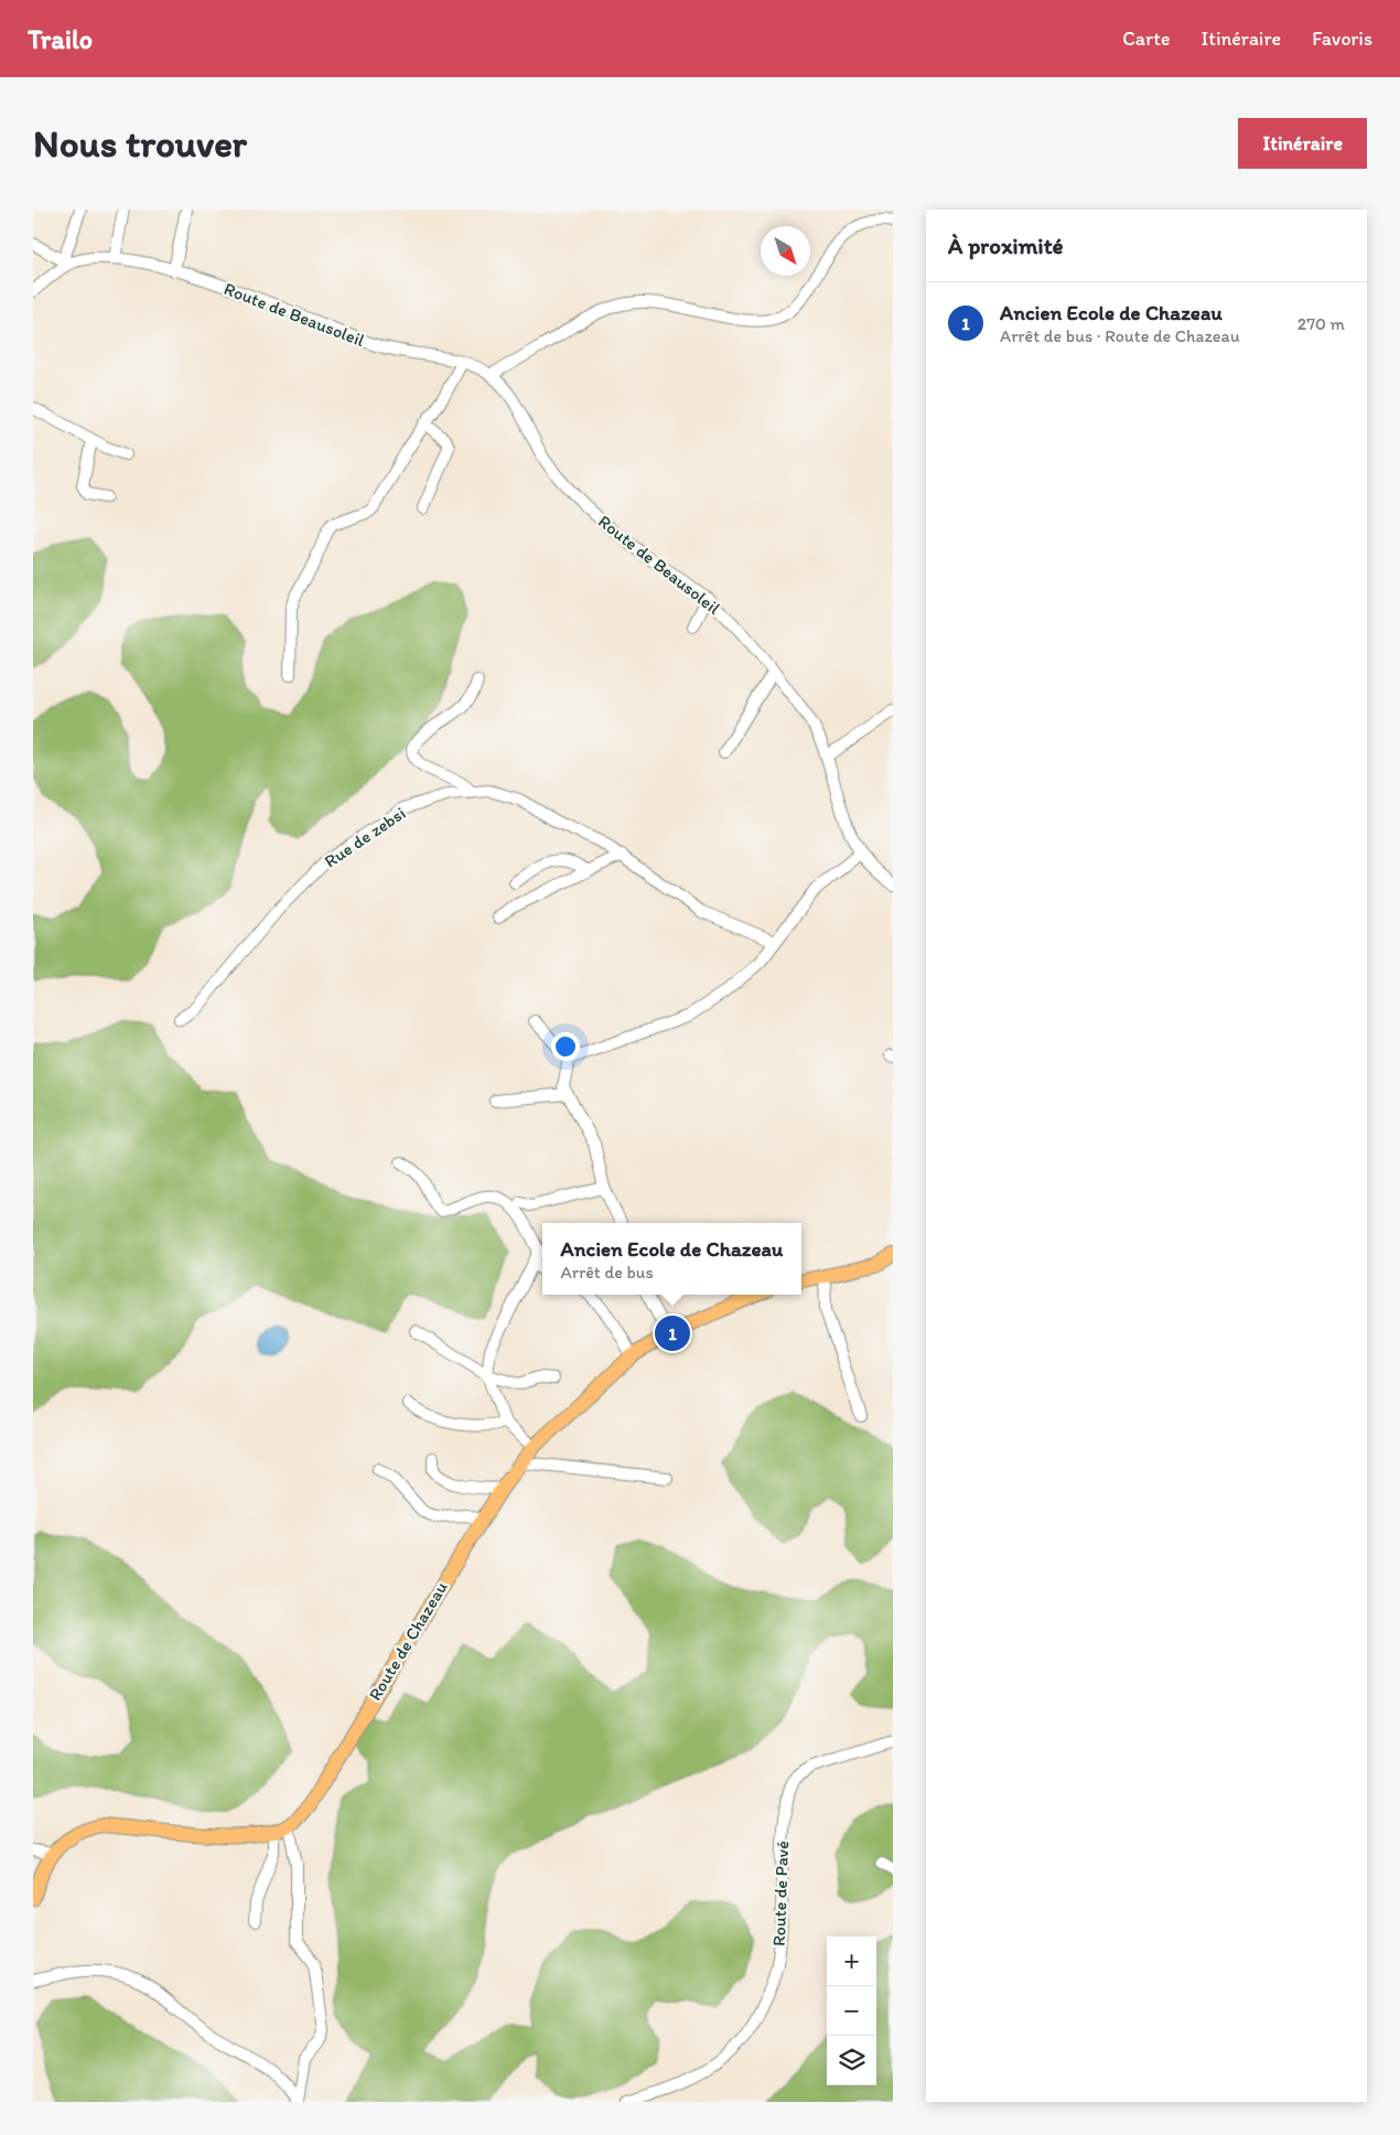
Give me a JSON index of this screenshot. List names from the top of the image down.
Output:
{
  "streets": {
    "main road": ["Route de Chazeau"],
    "street": ["Route de Beausoleil", "Rue de zebsi", "Route de Pavé"]
  },
  "north": "bottom right",
  "page": {
    "header": "Trailo",
    "nav": ["Carte", "Itinéraire", "Favoris"],
    "buttons": "Itinéraire",
    "title": "Nous trouver",
    "heading": "À proximité",
    "list": [
      {
        "mark": "1",
        "name": "Ancien Ecole de Chazeau",
        "note": "Arrêt de bus · Route de Chazeau",
        "value": "270 m"
      }
    ],
    "popup": ["Ancien Ecole de Chazeau", "Arrêt de bus"],
    "pins": "1",
    "map_buttons": ["+", "−"]
  }
}
